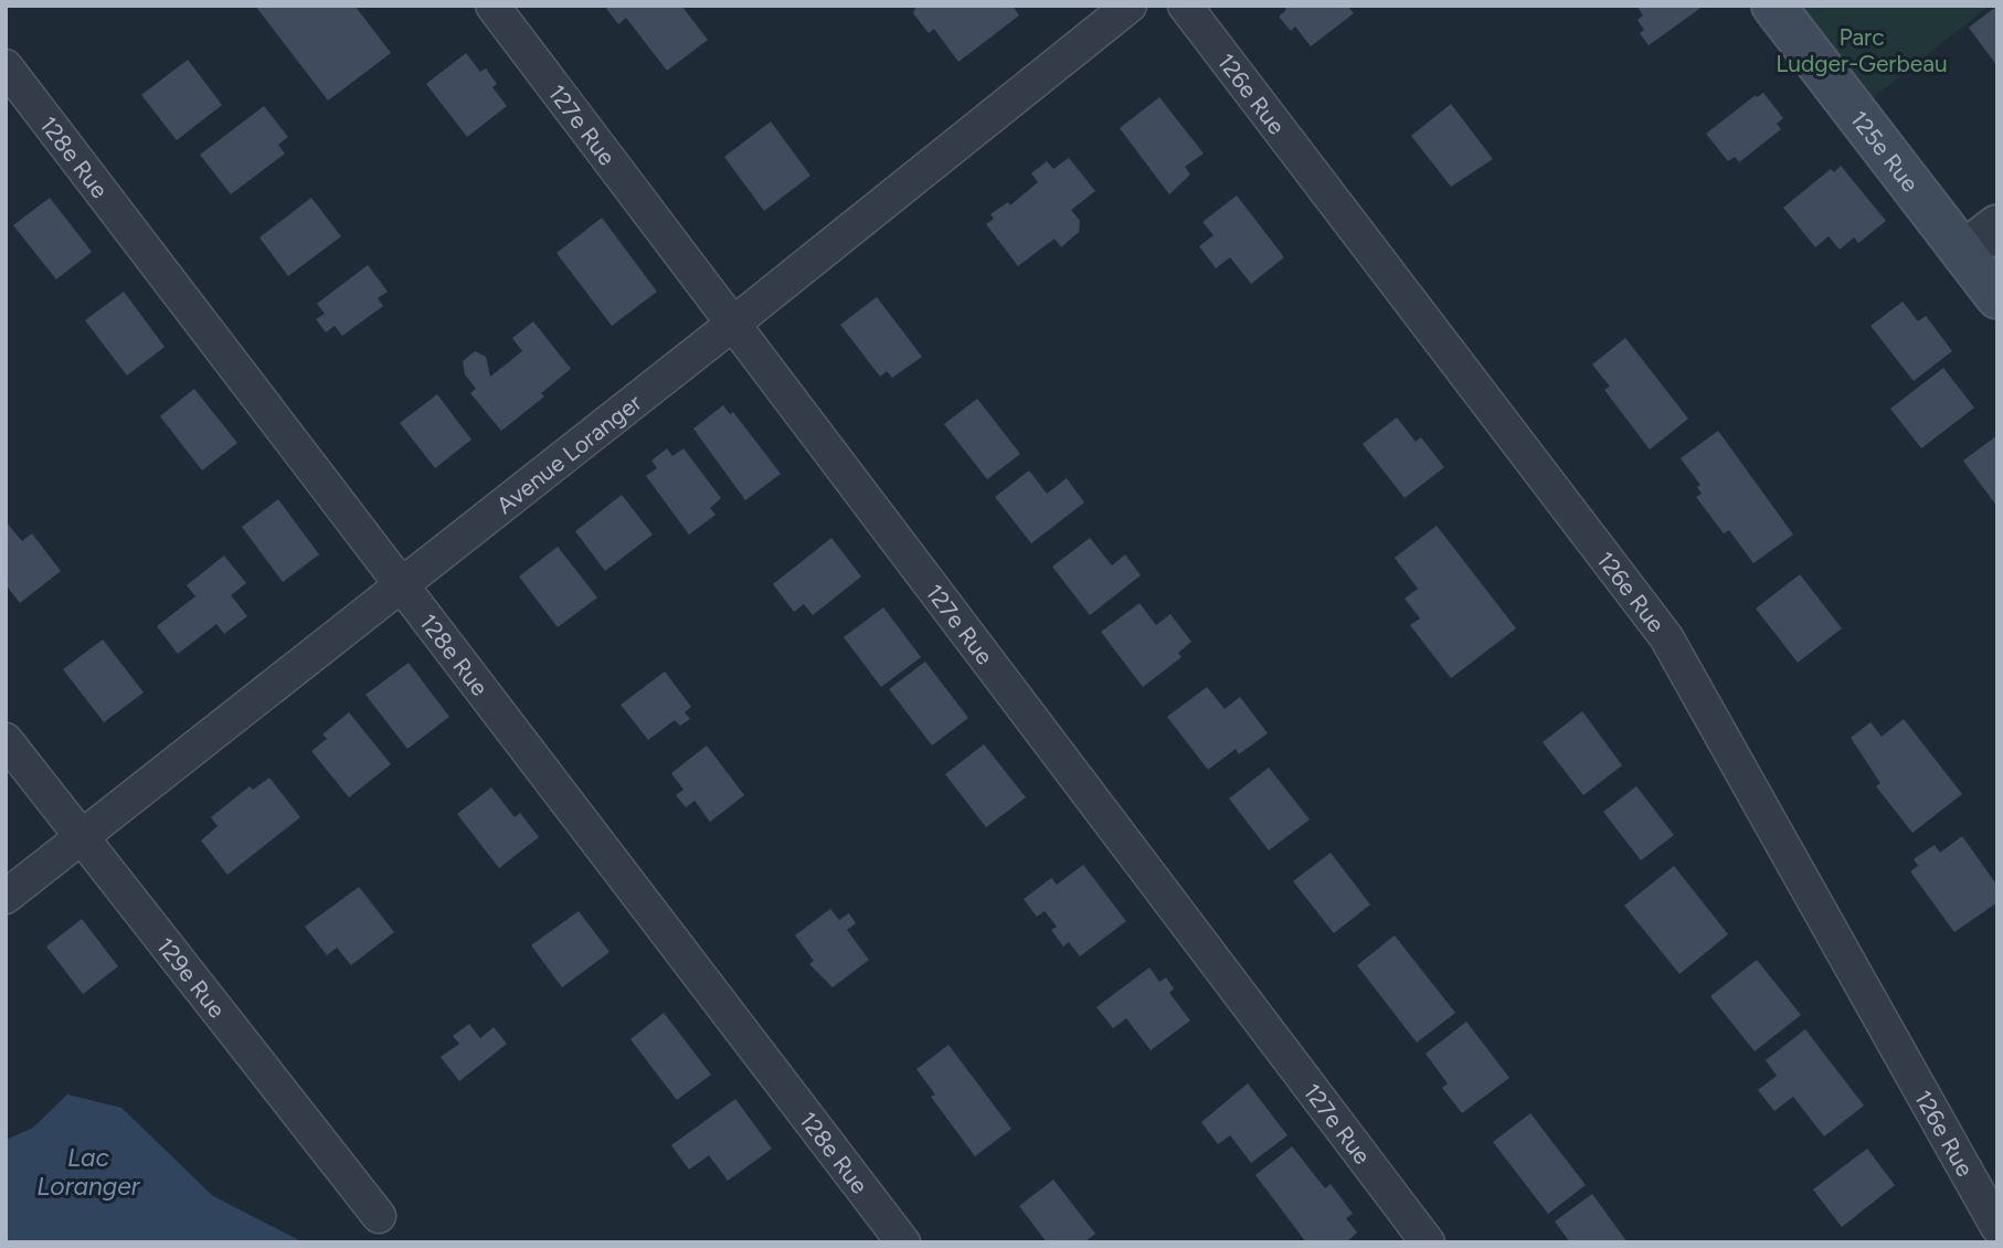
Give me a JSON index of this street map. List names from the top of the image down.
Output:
{
  "streets": {
    "main road": ["125e Rue"],
    "street": [
      "126e Rue",
      "127e Rue",
      "128e Rue",
      "Avenue Loranger",
      "129e Rue"
    ]
  },
  "crossings": [
    ["127e Rue", "Avenue Loranger"],
    ["128e Rue", "Avenue Loranger"],
    ["Avenue Loranger", "129e Rue"]
  ],
  "water": ["Lac Loranger"],
  "parks": ["Parc Ludger-Gerbeau"]
}
